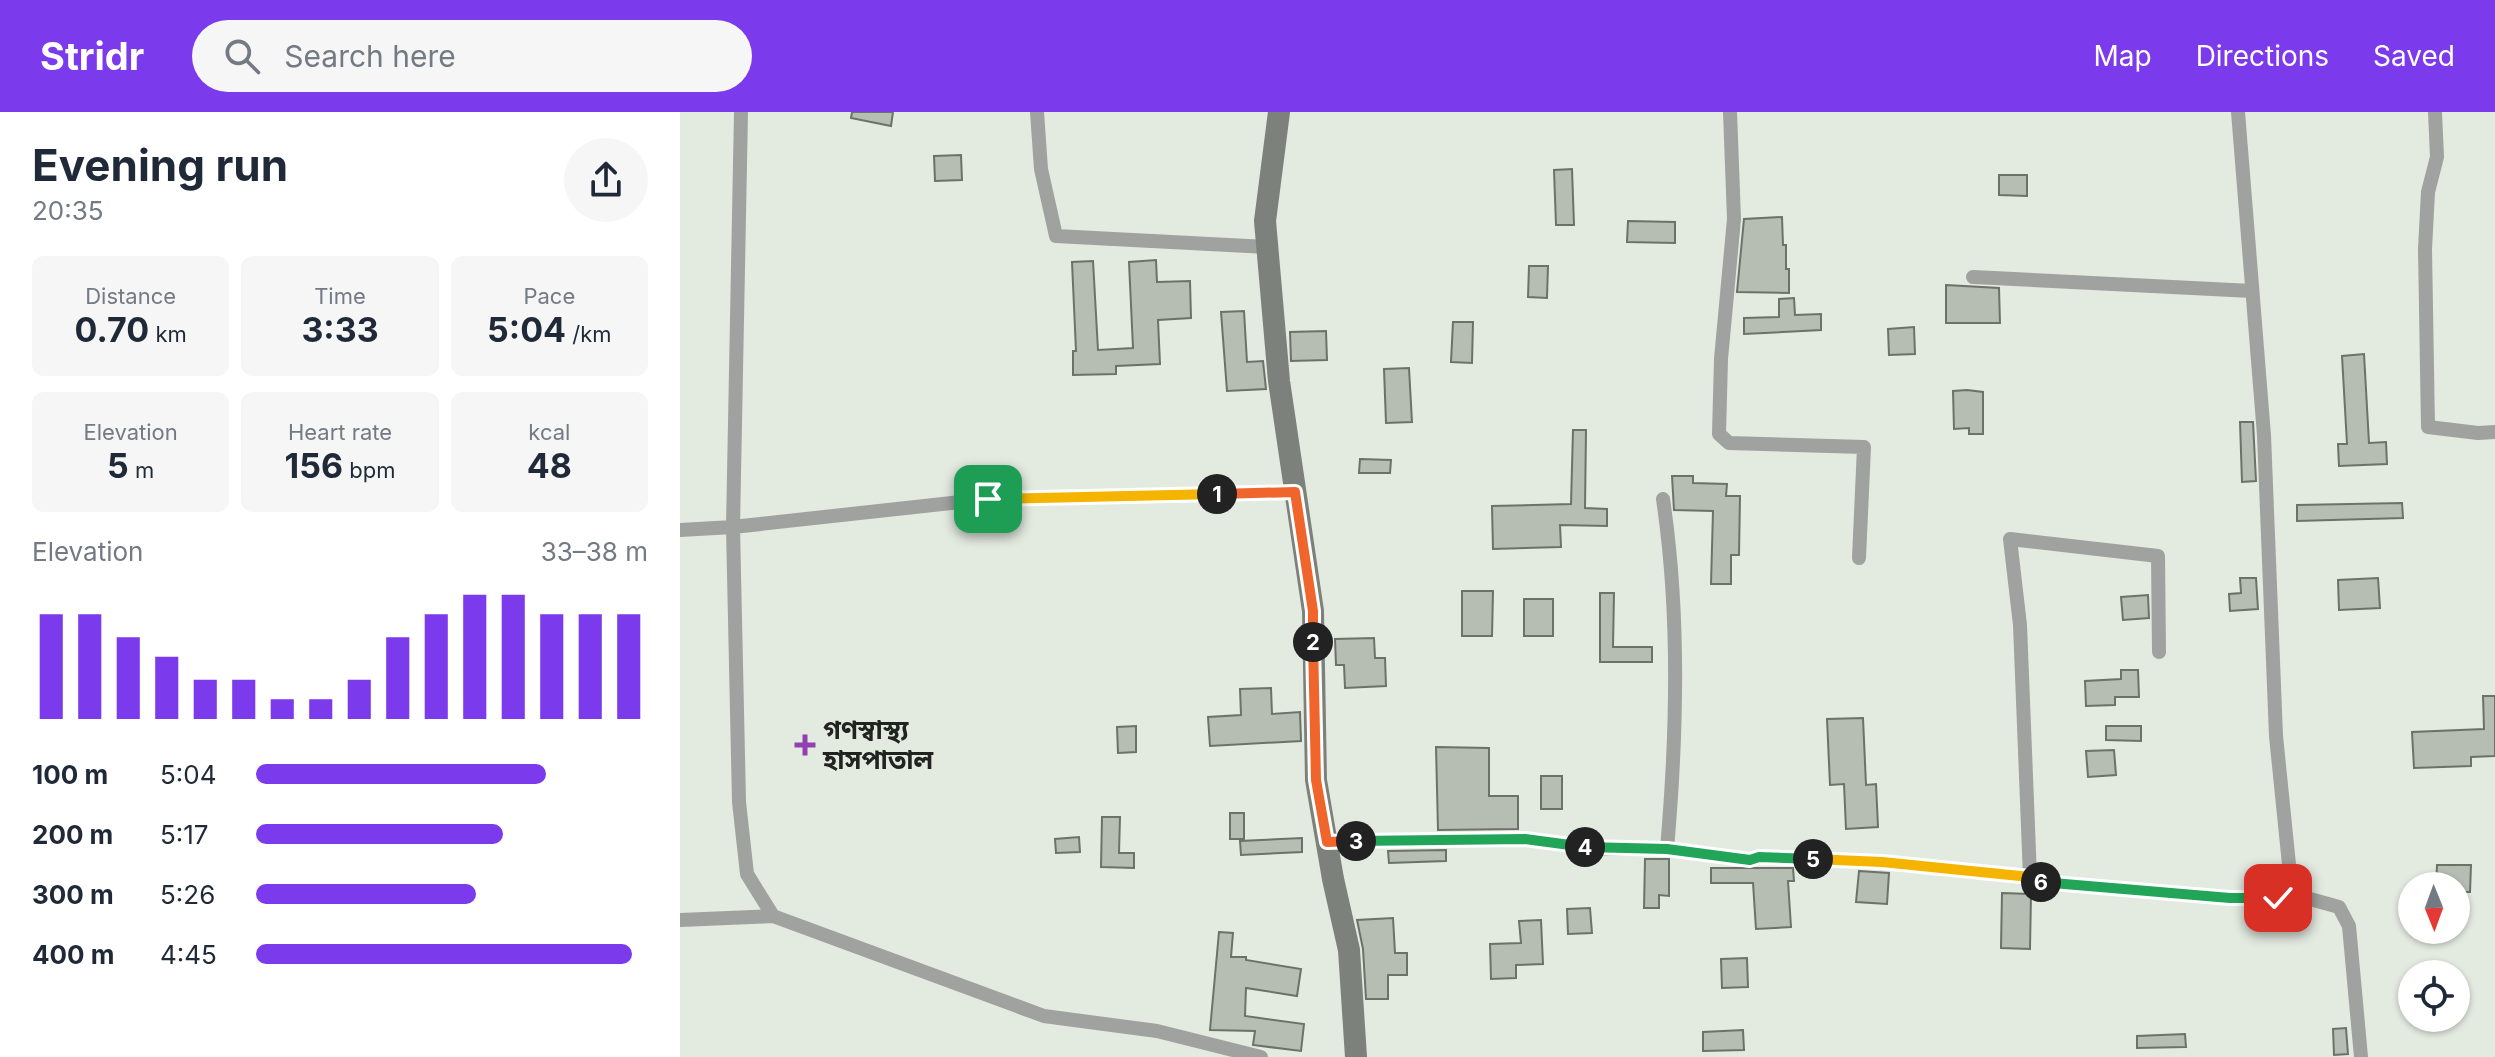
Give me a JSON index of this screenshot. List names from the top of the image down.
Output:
{
  "places": {
    "health": ["গণস্বাস্থ্য হাসপাতাল"]
  },
  "north": "bottom",
  "page": {
    "header": "Stridr",
    "search": "Search here",
    "nav": ["Map", "Directions", "Saved"],
    "heading": ["Evening run", "20:35"],
    "stats": [
      ["Distance", "0.70 km"],
      ["Time", "3:33"],
      ["Pace", "5:04 /km"],
      ["Elevation", "5 m"],
      ["Heart rate", "156 bpm"],
      ["kcal", "48"]
    ],
    "pins": [
      "1",
      "2",
      "3",
      "4",
      "5",
      "6"
    ],
    "chart": ["Elevation", "33–38 m"],
    "list": [
      {
        "name": "100 m",
        "note": "5:04"
      },
      {
        "name": "200 m",
        "note": "5:17"
      },
      {
        "name": "300 m",
        "note": "5:26"
      },
      {
        "name": "400 m",
        "note": "4:45"
      }
    ]
  }
}
